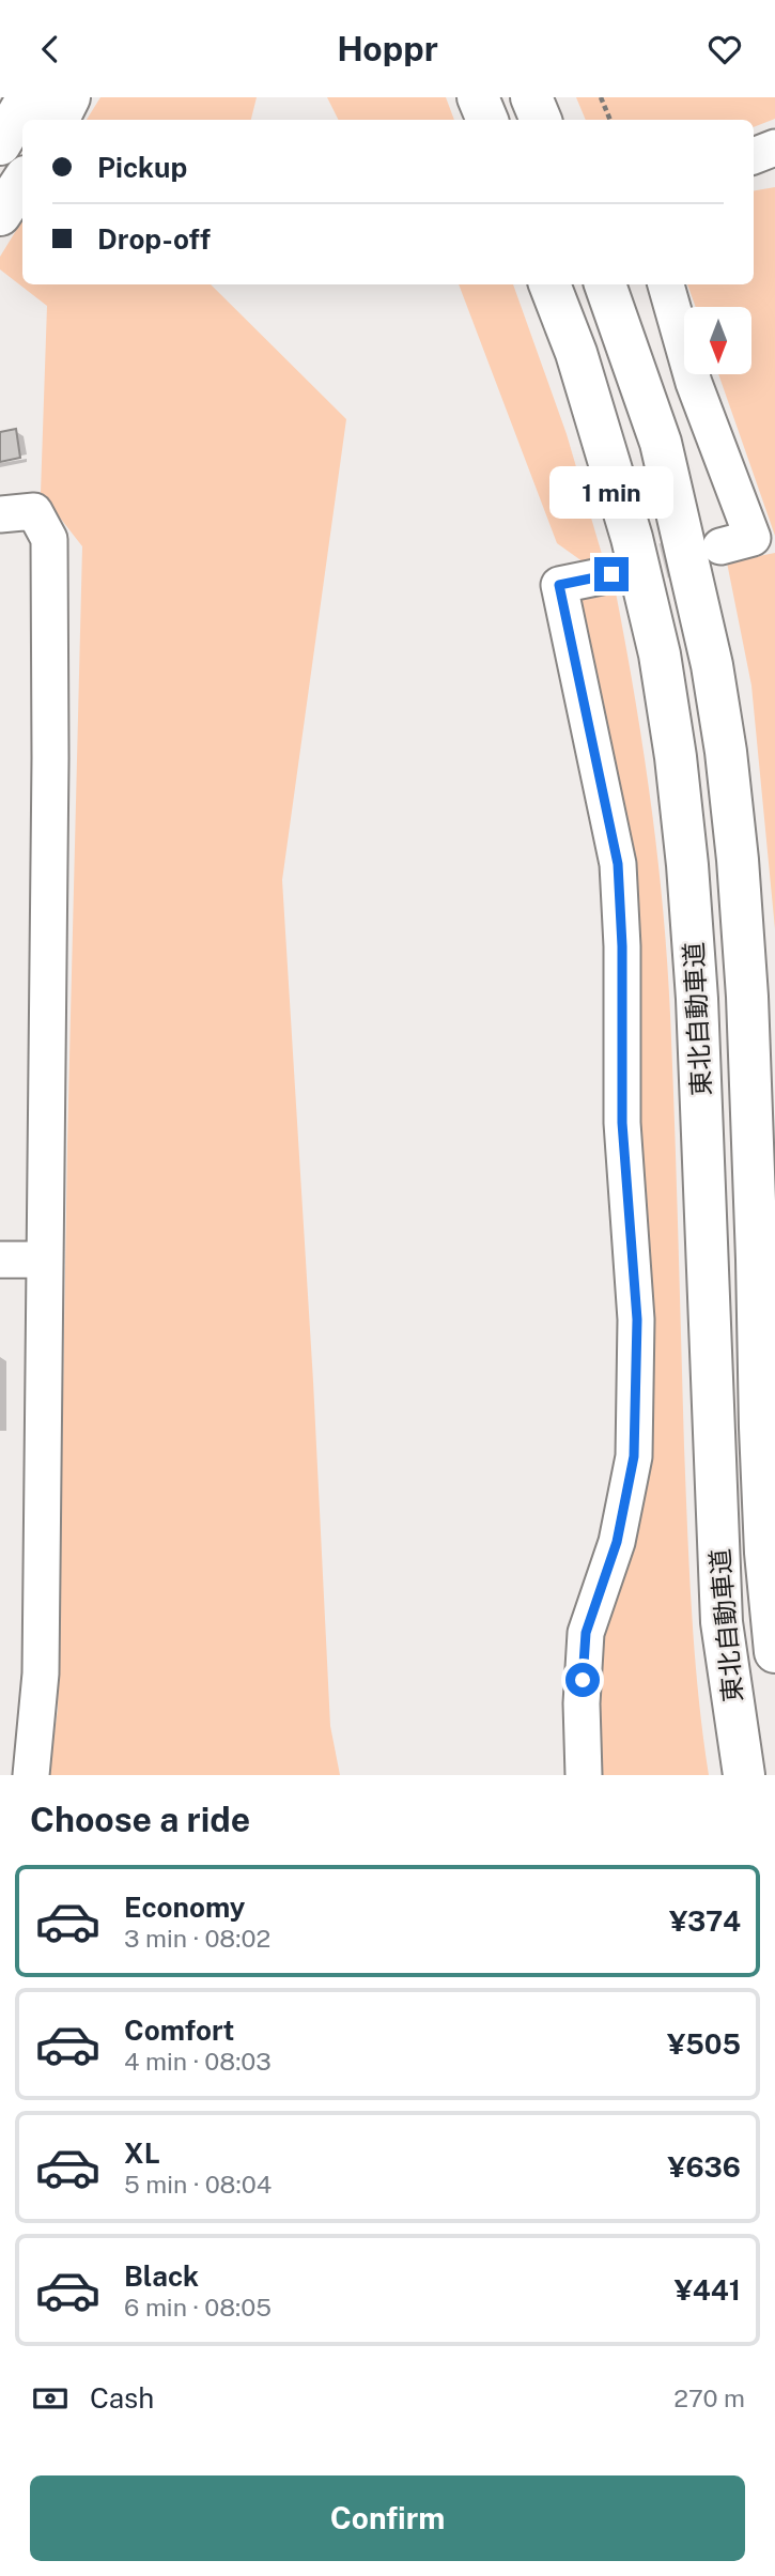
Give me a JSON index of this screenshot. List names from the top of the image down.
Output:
{
  "streets": {
    "main road": ["東北自動車道"]
  },
  "north": "bottom",
  "page": {
    "header": "Hoppr",
    "banner": ["Pickup", "Drop-off"],
    "bubble": "1 min",
    "heading": "Choose a ride",
    "list": [
      {
        "name": "Economy",
        "note": "3 min · 08:02",
        "value": "¥374"
      },
      {
        "name": "Comfort",
        "note": "4 min · 08:03",
        "value": "¥505"
      },
      {
        "name": "XL",
        "note": "5 min · 08:04",
        "value": "¥636"
      },
      {
        "name": "Black",
        "note": "6 min · 08:05",
        "value": "¥441"
      }
    ],
    "pay": ["Cash", "270 m"],
    "buttons": "Confirm"
  }
}
